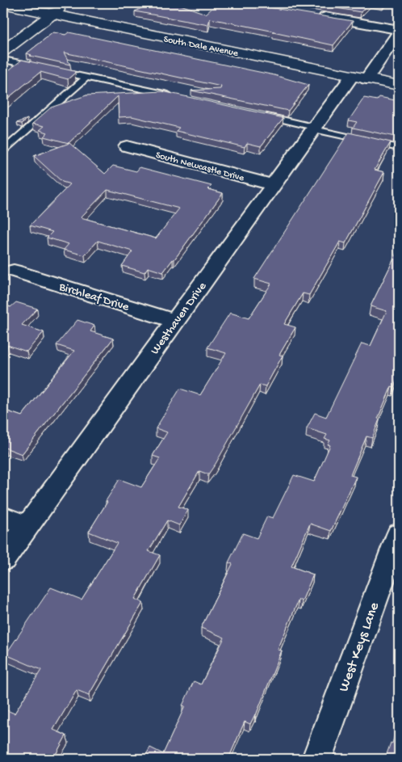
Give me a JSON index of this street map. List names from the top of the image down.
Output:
{
  "streets": {
    "street": [
      "South Dale Avenue",
      "South Newcastle Drive",
      "Birchleaf Drive",
      "Westhaven Drive",
      "West Keys Lane"
    ]
  },
  "crossings": [
    ["South Dale Avenue", "Westhaven Drive"],
    ["South Newcastle Drive", "Westhaven Drive"],
    ["Birchleaf Drive", "Westhaven Drive"]
  ]
}
